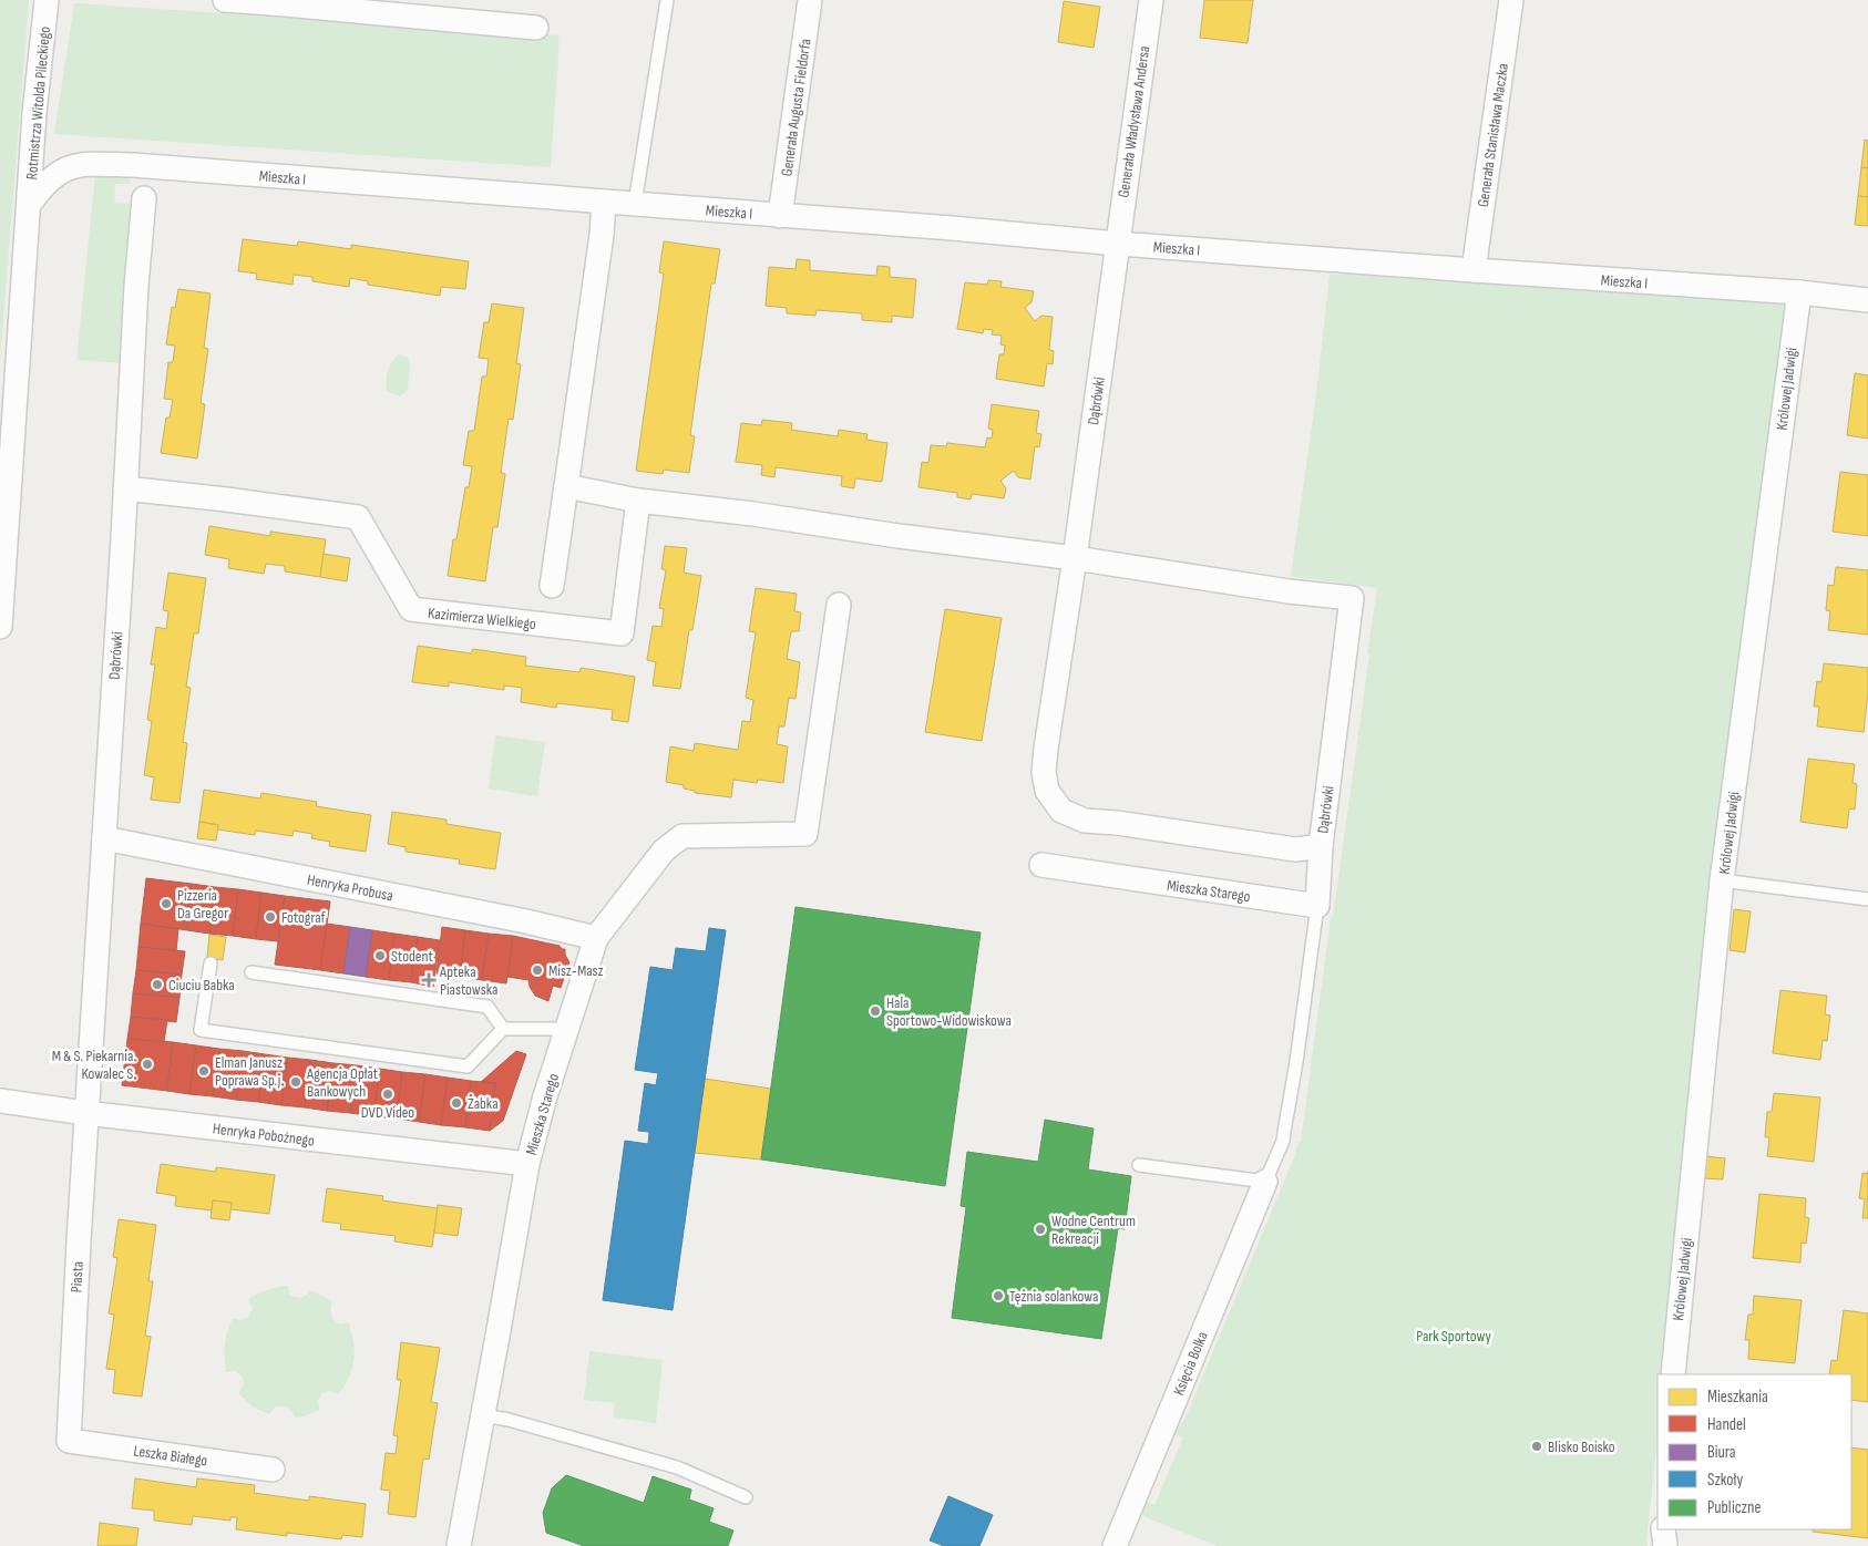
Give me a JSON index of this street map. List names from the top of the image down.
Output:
{
  "streets": {
    "street": [
      "Rotmistrza Witolda Pileckiego",
      "Generała Augusta Fieldorfa",
      "Generała Władysława Andersa",
      "Generała Stanisława Maczka",
      "Mieszka I",
      "Królowej Jadwigi",
      "Dąbrówki",
      "Kazimierza Wielkiego",
      "Henryka Probusa",
      "Mieszka Starego",
      "Henryka Pobożnego",
      "Piasta",
      "Księcia Bolka",
      "Leszka Białego"
    ]
  },
  "crossings": [
    ["Rotmistrza Witolda Pileckiego", "Mieszka I"],
    ["Generała Augusta Fieldorfa", "Mieszka I"],
    ["Generała Władysława Andersa", "Mieszka I"],
    ["Generała Władysława Andersa", "Dąbrówki"],
    ["Generała Stanisława Maczka", "Mieszka I"],
    ["Mieszka I", "Królowej Jadwigi"],
    ["Mieszka I", "Dąbrówki"],
    ["Dąbrówki", "Kazimierza Wielkiego"],
    ["Dąbrówki", "Henryka Probusa"],
    ["Dąbrówki", "Henryka Pobożnego"],
    ["Dąbrówki", "Piasta"],
    ["Henryka Probusa", "Mieszka Starego"],
    ["Mieszka Starego", "Henryka Pobożnego"],
    ["Henryka Pobożnego", "Piasta"],
    ["Piasta", "Leszka Białego"]
  ],
  "parks": ["Park Sportowy"],
  "places": {
    "other": [
      "Pizzeria Da Gregor",
      "Fotograf",
      "Stodent",
      "Misz-Masz",
      "Ciuciu Babka",
      "Hala Sportowo-Widowiskowa",
      "M & S. Piekarnia. Kowalec S.",
      "Elman Janusz Poprawa Sp.j.",
      "Agencja Opłat Bankowych",
      "DVD Video",
      "Żabka",
      "Wodne Centrum Rekreacji",
      "Tężnia solankowa",
      "Blisko Boisko"
    ],
    "health": ["Apteka Piastowska"]
  },
  "legend": [
    "Mieszkania",
    "Handel",
    "Biura",
    "Szkoły",
    "Publiczne"
  ]
}
